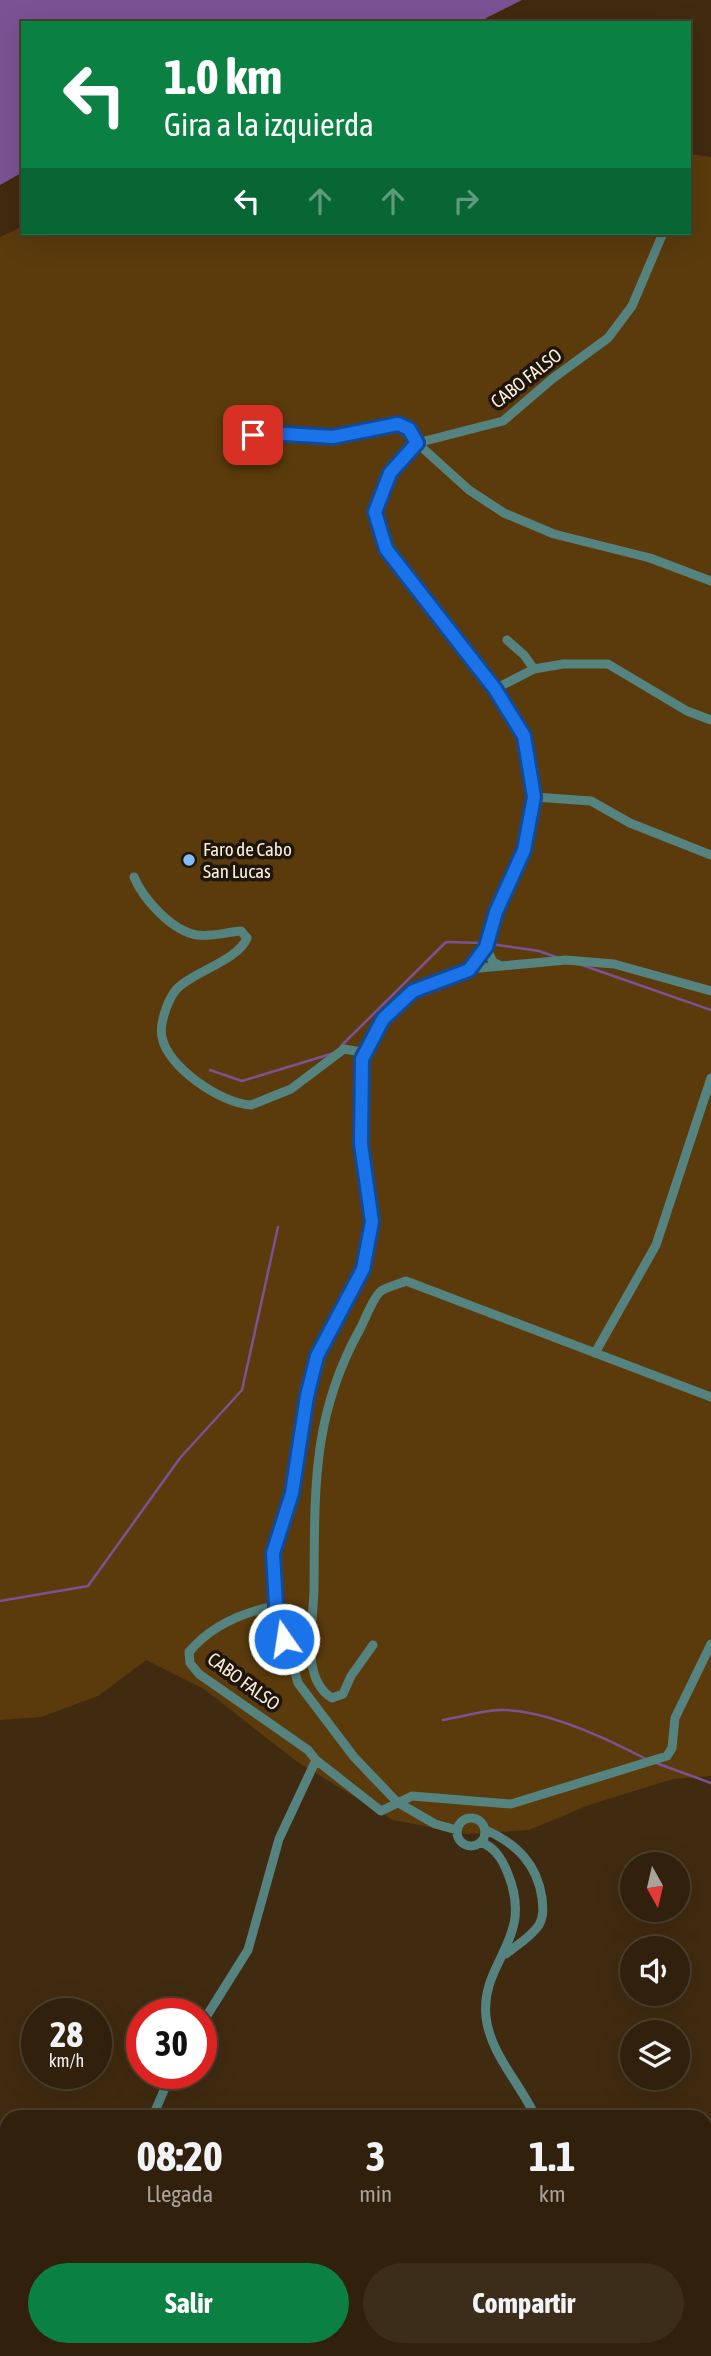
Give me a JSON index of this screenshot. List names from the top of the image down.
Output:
{
  "streets": {
    "street": ["CABO FALSO"]
  },
  "places": ["Faro de Cabo San Lucas"],
  "north": "bottom",
  "page": {
    "turn": ["1.0 km", "Gira a la izquierda"],
    "speed": "28 km/h",
    "limit": "30",
    "eta": [
      "08:20",
      "Llegada",
      "3",
      "min",
      "1.1",
      "km"
    ],
    "buttons": ["Salir", "Compartir"]
  }
}
